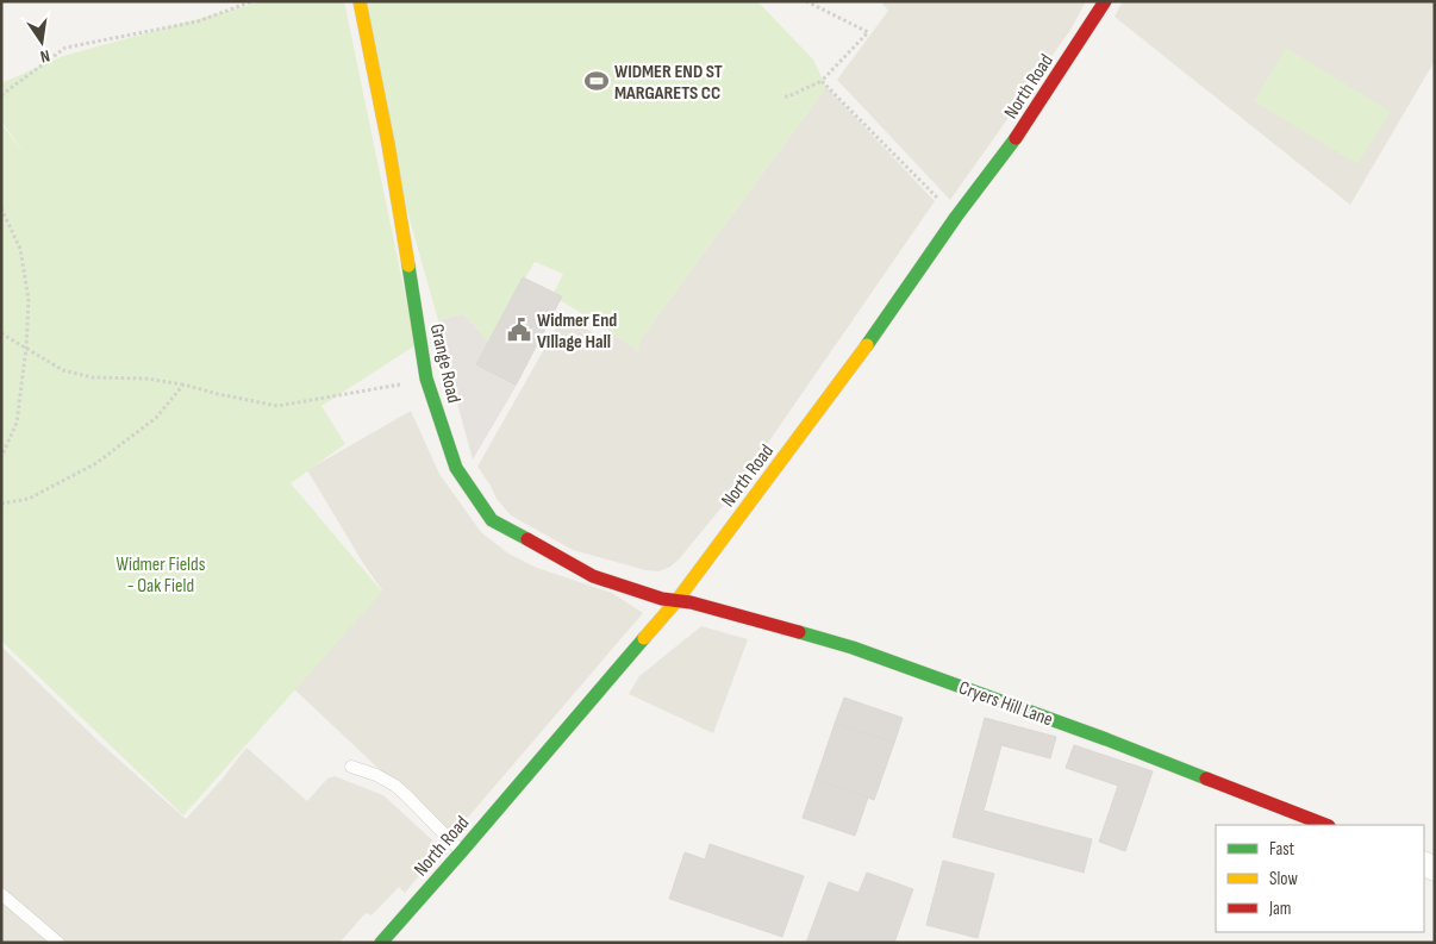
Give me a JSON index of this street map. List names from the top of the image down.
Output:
{
  "streets": {
    "street": ["North Road", "Grange Road", "Cryers Hill Lane"]
  },
  "crossings": [
    ["North Road", "Grange Road"],
    ["North Road", "Cryers Hill Lane"],
    ["Grange Road", "Cryers Hill Lane"]
  ],
  "parks": ["Widmer Fields - Oak Field"],
  "places": {
    "sports": ["WIDMER END ST MARGARETS CC"],
    "public building": ["Widmer End VIllage Hall"]
  },
  "legend": ["Fast", "Slow", "Jam"],
  "north": "bottom"
}
